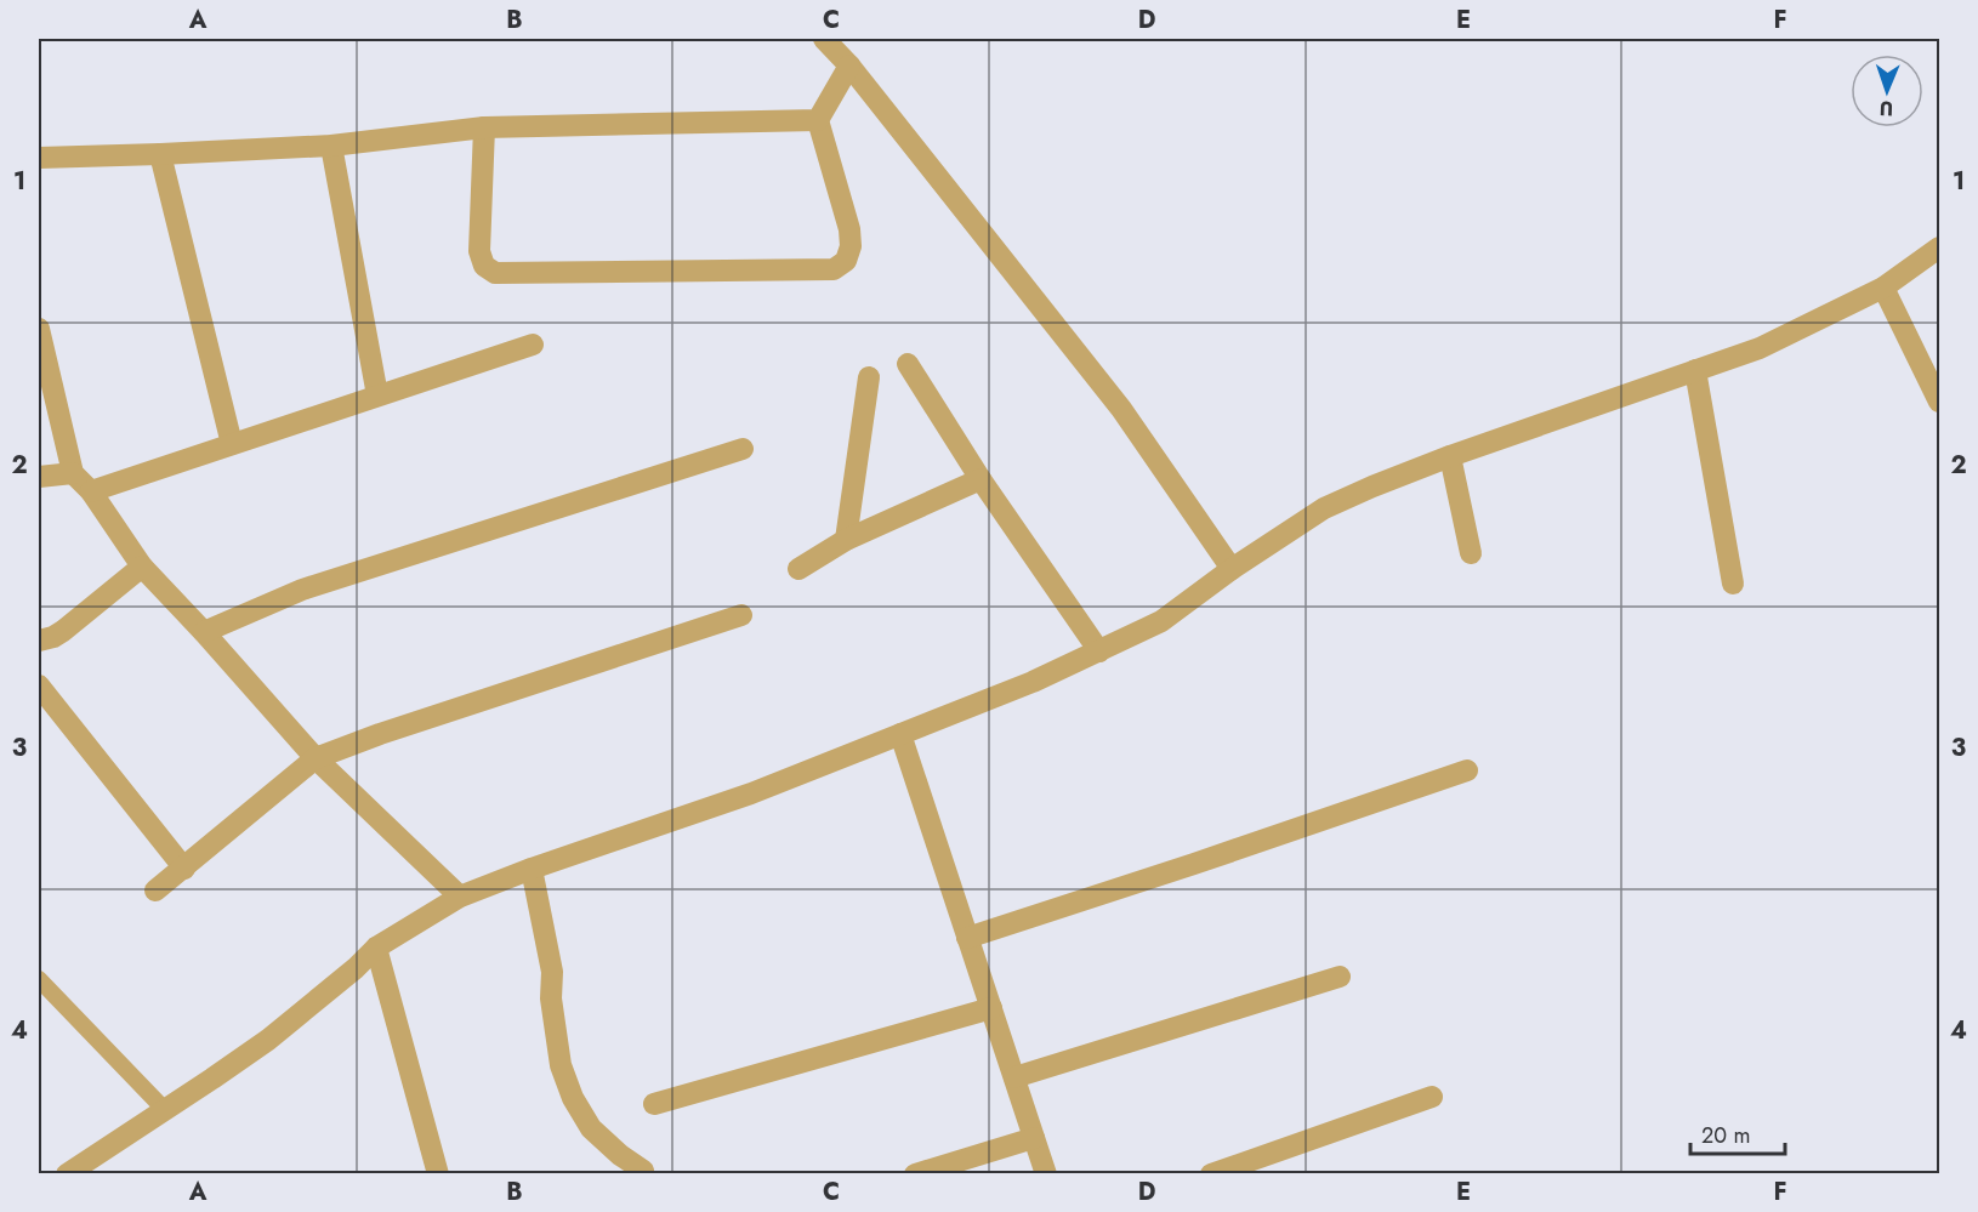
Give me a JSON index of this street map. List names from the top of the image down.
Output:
{
  "scale_bar": "20 m",
  "north": "bottom",
  "grid": {
    "columns": [
      "A",
      "B",
      "C",
      "D",
      "E",
      "F"
    ],
    "rows": [
      "1",
      "2",
      "3",
      "4"
    ]
  }
}
